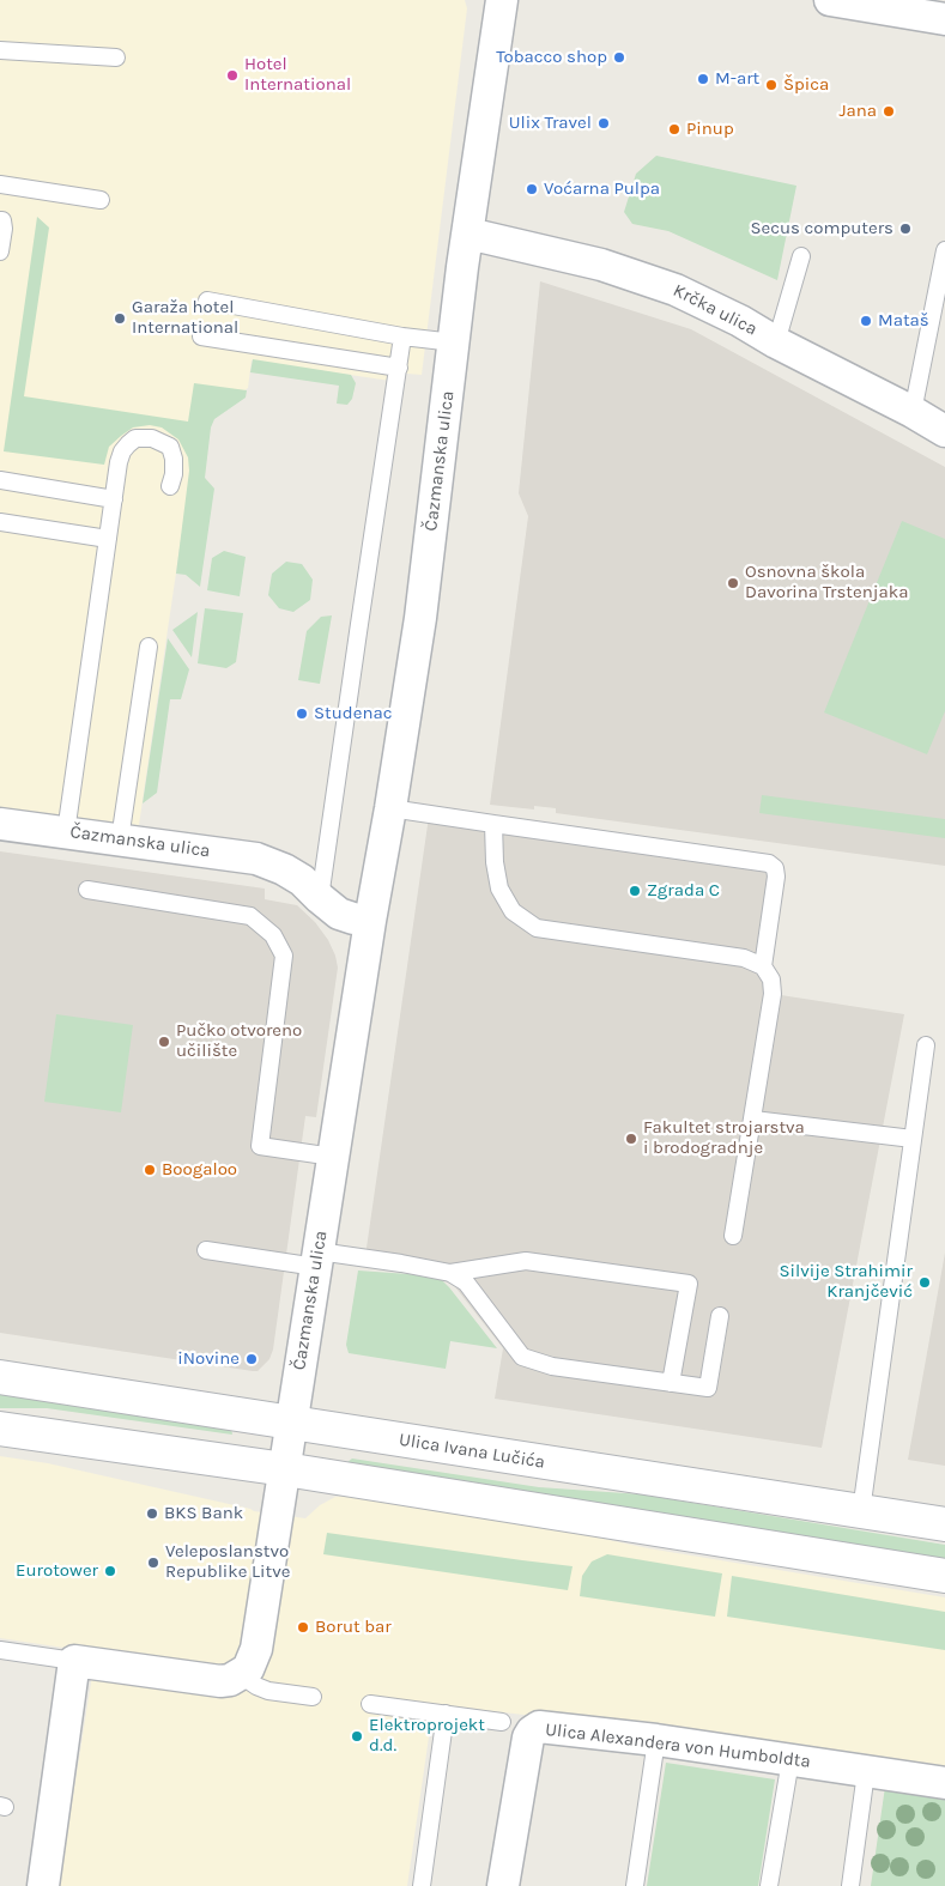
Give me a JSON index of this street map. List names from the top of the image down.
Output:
{
  "streets": {
    "street": [
      "Krčka ulica",
      "Čazmanska ulica",
      "Ulica Ivana Lučića",
      "Ulica Alexandera von Humboldta"
    ]
  },
  "crossings": [
    ["Krčka ulica", "Čazmanska ulica"],
    ["Čazmanska ulica", "Ulica Ivana Lučića"]
  ],
  "places": [
    "Tobacco shop",
    "Hotel International",
    "M-art",
    "Špica",
    "Jana",
    "Ulix Travel",
    "Pinup",
    "Voćarna Pulpa",
    "Secus computers",
    "Garaža hotel International",
    "Mataš",
    "Osnovna škola Davorina Trstenjaka",
    "Studenac",
    "Zgrada C",
    "Pučko otvoreno učilište",
    "Fakultet strojarstva i brodogradnje",
    "Boogaloo",
    "Silvije Strahimir Kranjčević",
    "iNovine",
    "BKS Bank",
    "Veleposlanstvo Republike Litve",
    "Eurotower",
    "Borut bar",
    "Elektroprojekt d.d."
  ]
}
